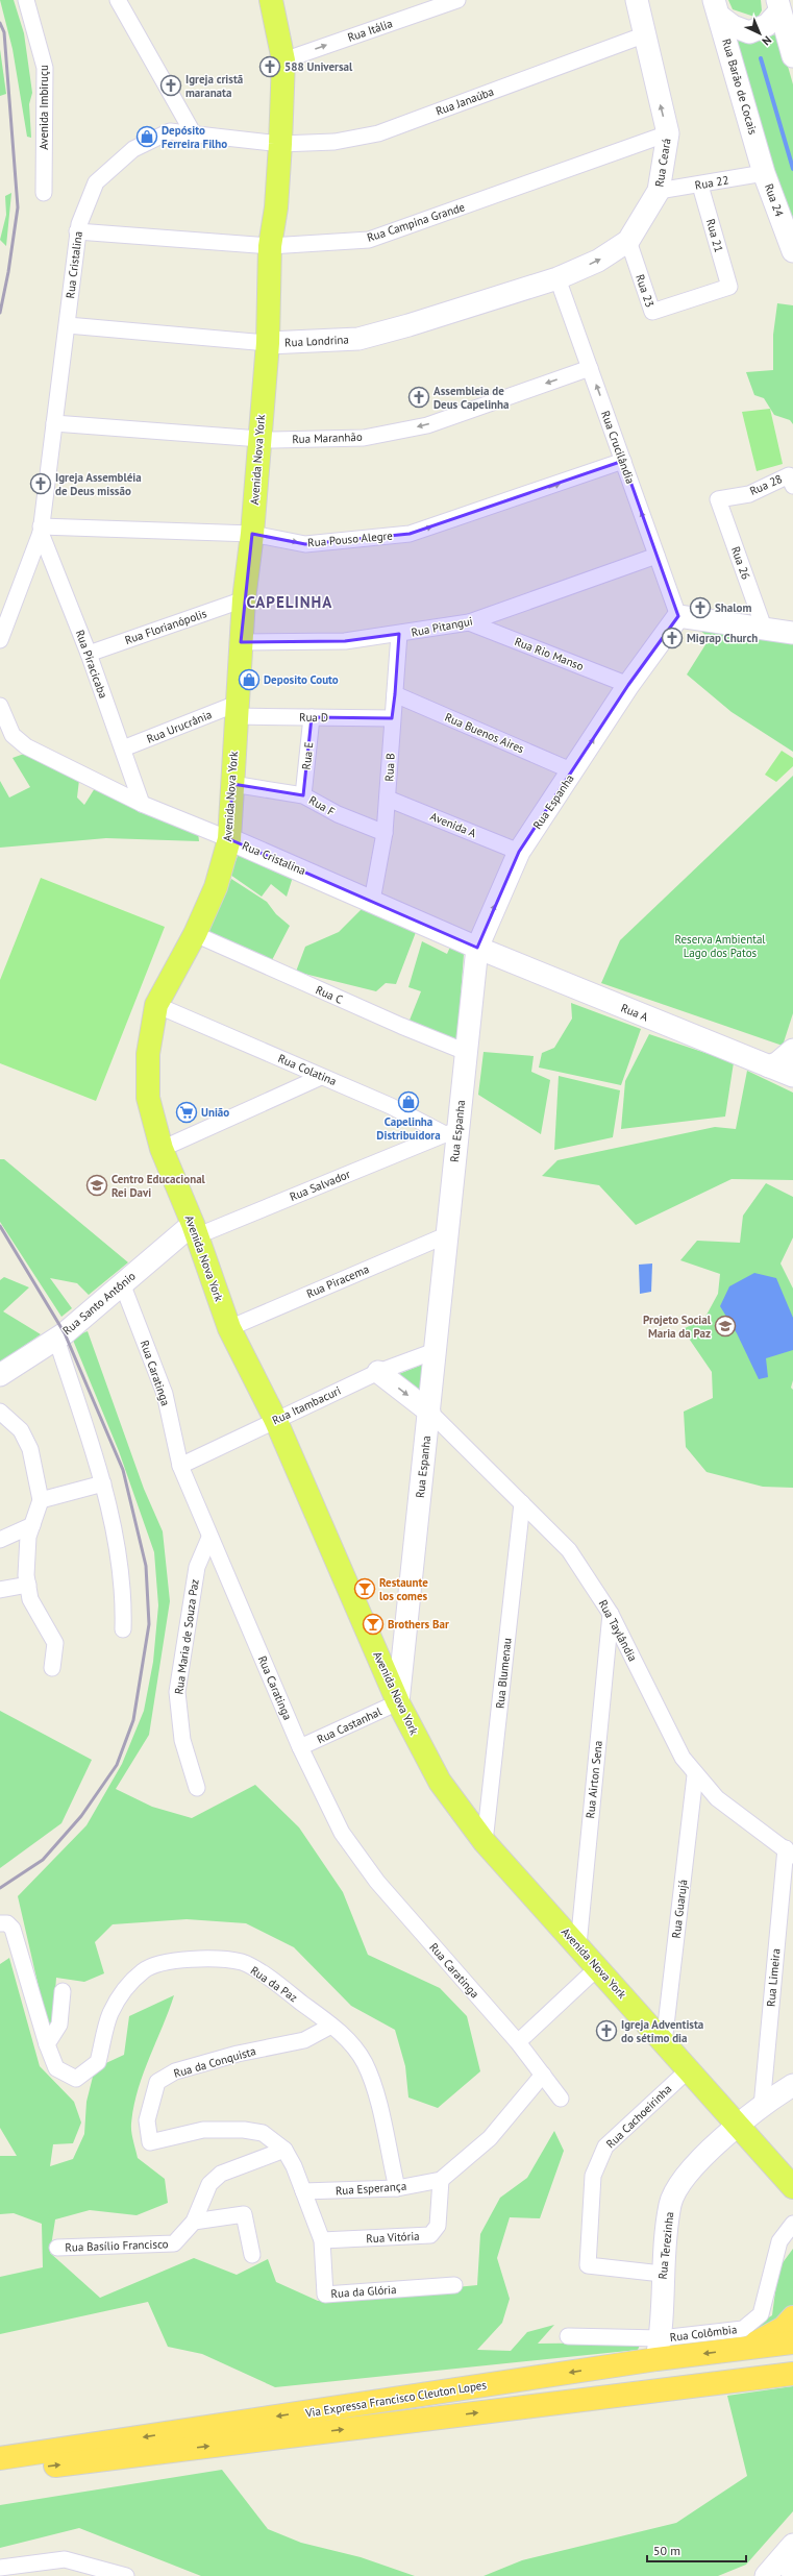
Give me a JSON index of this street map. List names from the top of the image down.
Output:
{
  "streets": {
    "highway": ["Via Expressa Francisco Cleuton Lopes"],
    "main road": ["Avenida Nova York"],
    "street": [
      "Rua Itália",
      "Rua Barão de Cocais",
      "Rua Janaúba",
      "Avenida Imbiruçu",
      "Rua Ceará",
      "Rua 22",
      "Rua 24",
      "Rua Campina Grande",
      "Rua 21",
      "Rua Cristalina",
      "Rua 23",
      "Rua Londrina",
      "Rua Maranhão",
      "Rua Crucilândia",
      "Rua 28",
      "Rua Pouso Alegre",
      "Rua 26",
      "Rua Florianópolis",
      "Rua Pitangui",
      "Rua Rio Manso",
      "Rua Piracicaba",
      "Rua D",
      "Rua Urucrânia",
      "Rua Buenos Aires",
      "Rua E",
      "Rua B",
      "Rua Espanha",
      "Rua F",
      "Avenida A",
      "Rua C",
      "Rua A",
      "Rua Colatina",
      "Rua Salvador",
      "Rua Piracema",
      "Rua Santo Antônio",
      "Rua Caratinga",
      "Rua Itambacuri",
      "Rua Taylândia",
      "Rua Maria de Souza Paz",
      "Rua Blumenau",
      "Rua Castanhal",
      "Rua Airton Sena",
      "Rua Guarujá",
      "Rua Limeira",
      "Rua da Paz",
      "Rua da Conquista",
      "Rua Cachoeirinha",
      "Rua Esperança",
      "Rua Vitória",
      "Rua Basílio Francisco",
      "Rua Terezinha",
      "Rua da Glória",
      "Rua Colômbia"
    ]
  },
  "crossings": [
    ["Rua Itália", "Avenida Nova York"],
    ["Rua Barão de Cocais", "Rua 22"],
    ["Rua Barão de Cocais", "Rua 24"],
    ["Rua Janaúba", "Rua Ceará"],
    ["Rua Janaúba", "Rua Cristalina"],
    ["Rua Janaúba", "Avenida Nova York"],
    ["Rua Ceará", "Rua 22"],
    ["Rua Ceará", "Rua Campina Grande"],
    ["Rua Ceará", "Rua 23"],
    ["Rua Ceará", "Rua Londrina"],
    ["Rua Ceará", "Rua Crucilândia"],
    ["Rua 22", "Rua 24"],
    ["Rua 22", "Rua 21"],
    ["Rua Campina Grande", "Rua Cristalina"],
    ["Rua Campina Grande", "Avenida Nova York"],
    ["Rua 21", "Rua 23"],
    ["Rua Cristalina", "Rua Londrina"],
    ["Rua Cristalina", "Rua Maranhão"],
    ["Rua Cristalina", "Avenida Nova York"],
    ["Rua Cristalina", "Rua Pouso Alegre"],
    ["Rua Cristalina", "Rua Piracicaba"],
    ["Rua Cristalina", "Rua B"],
    ["Rua Cristalina", "Rua Espanha"],
    ["Rua Cristalina", "Rua A"],
    ["Rua Londrina", "Rua Crucilândia"],
    ["Rua Londrina", "Avenida Nova York"],
    ["Rua Maranhão", "Rua Crucilândia"],
    ["Rua Maranhão", "Avenida Nova York"],
    ["Rua Crucilândia", "Rua Pouso Alegre"],
    ["Rua Crucilândia", "Rua Pitangui"],
    ["Rua Crucilândia", "Rua Espanha"],
    ["Avenida Nova York", "Rua Pouso Alegre"],
    ["Avenida Nova York", "Rua Florianópolis"],
    ["Avenida Nova York", "Rua Pitangui"],
    ["Avenida Nova York", "Rua D"],
    ["Avenida Nova York", "Rua Urucrânia"],
    ["Avenida Nova York", "Rua Espanha"],
    ["Avenida Nova York", "Rua F"],
    ["Avenida Nova York", "Rua C"],
    ["Avenida Nova York", "Rua Colatina"],
    ["Avenida Nova York", "Rua Salvador"],
    ["Avenida Nova York", "Rua Piracema"],
    ["Avenida Nova York", "Rua Santo Antônio"],
    ["Avenida Nova York", "Rua Itambacuri"],
    ["Avenida Nova York", "Rua Blumenau"],
    ["Avenida Nova York", "Rua Castanhal"],
    ["Avenida Nova York", "Rua Airton Sena"],
    ["Avenida Nova York", "Rua Guarujá"],
    ["Avenida Nova York", "Rua Cachoeirinha"],
    ["Avenida Nova York", "Rua Terezinha"],
    ["Rua 28", "Rua 26"],
    ["Rua Pouso Alegre", "Rua Piracicaba"],
    ["Rua Florianópolis", "Rua Piracicaba"],
    ["Rua Pitangui", "Rua Rio Manso"],
    ["Rua Pitangui", "Rua B"],
    ["Rua Rio Manso", "Rua Espanha"],
    ["Rua Piracicaba", "Rua Urucrânia"],
    ["Rua D", "Rua Urucrânia"],
    ["Rua D", "Rua E"],
    ["Rua D", "Rua B"],
    ["Rua Buenos Aires", "Rua B"],
    ["Rua Buenos Aires", "Rua Espanha"],
    ["Rua E", "Rua F"],
    ["Rua B", "Rua F"],
    ["Rua B", "Avenida A"],
    ["Rua Espanha", "Avenida A"],
    ["Rua Espanha", "Rua C"],
    ["Rua Espanha", "Rua A"],
    ["Rua Espanha", "Rua Colatina"],
    ["Rua Espanha", "Rua Salvador"],
    ["Rua Espanha", "Rua Piracema"],
    ["Rua Espanha", "Rua Itambacuri"],
    ["Rua Espanha", "Rua Taylândia"],
    ["Rua Espanha", "Rua Castanhal"],
    ["Rua Colatina", "Rua Salvador"],
    ["Rua Salvador", "Rua Santo Antônio"],
    ["Rua Santo Antônio", "Rua Caratinga"],
    ["Rua Caratinga", "Rua Itambacuri"],
    ["Rua Caratinga", "Rua Maria de Souza Paz"],
    ["Rua Caratinga", "Rua Castanhal"],
    ["Rua Caratinga", "Rua Esperança"],
    ["Rua Taylândia", "Rua Blumenau"],
    ["Rua Taylândia", "Rua Airton Sena"],
    ["Rua Taylândia", "Rua Guarujá"],
    ["Rua Taylândia", "Rua Limeira"],
    ["Rua Limeira", "Rua Terezinha"],
    ["Rua da Paz", "Rua da Conquista"],
    ["Rua da Paz", "Rua Esperança"],
    ["Rua da Conquista", "Rua Basílio Francisco"],
    ["Rua Cachoeirinha", "Rua Terezinha"],
    ["Rua Esperança", "Rua Vitória"],
    ["Rua Vitória", "Rua da Glória"],
    ["Rua Terezinha", "Rua Colômbia"],
    ["Rua Terezinha", "Via Expressa Francisco Cleuton Lopes"],
    ["Rua Colômbia", "Via Expressa Francisco Cleuton Lopes"]
  ],
  "one_way": [
    "Rua Itália",
    "Rua Maranhão",
    "Rua Crucilândia",
    "Rua Pouso Alegre"
  ],
  "districts": ["CAPELINHA"],
  "parks": ["Reserva Ambiental Lago dos Patos"],
  "places": {
    "church": [
      "588 Universal",
      "Igreja cristã maranata",
      "Assembleia de Deus Capelinha",
      "Igreja Assembléia de Deus missão",
      "Shalom",
      "Migrap Church",
      "Igreja Adventista do sétimo dia"
    ],
    "shop": ["Depósito Ferreira Filho", "Deposito Couto", "Capelinha Distribuidora"],
    "supermarket": ["União"],
    "school or university": ["Centro Educacional Rei Davi", "Projeto Social Maria da Paz"],
    "bar": ["Restaunte los comes", "Brothers Bar"]
  },
  "scale_bar": "50 m",
  "north": "bottom right"
}
